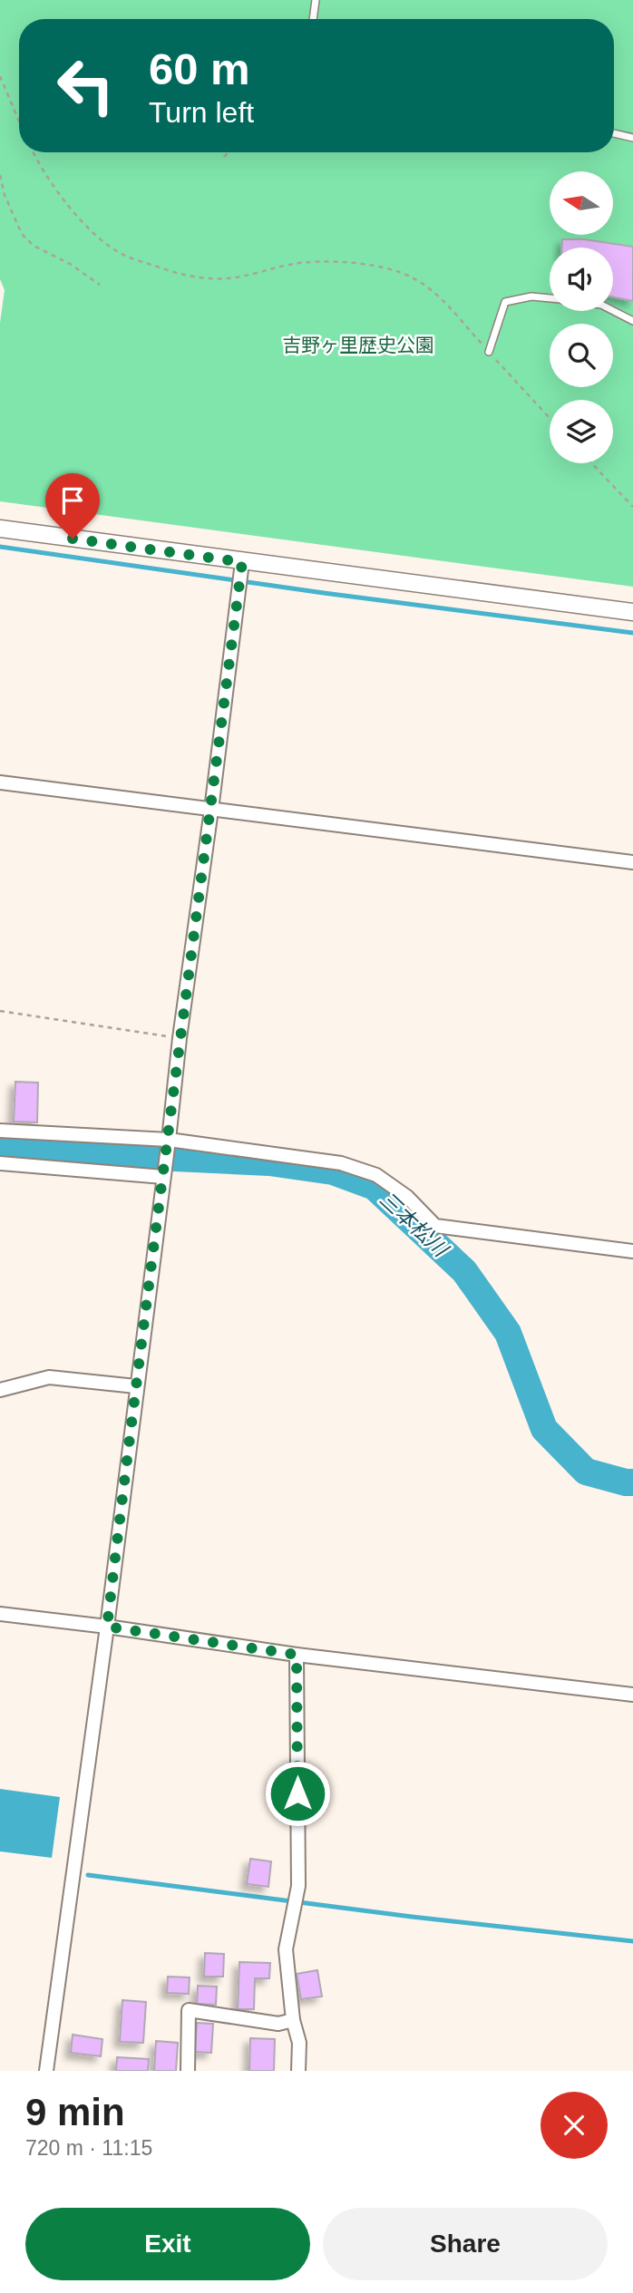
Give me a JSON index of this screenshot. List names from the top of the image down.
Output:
{
  "water": ["三本松川"],
  "parks": ["吉野ヶ里歴史公園"],
  "north": "left",
  "page": {
    "turn": ["60 m", "Turn left"],
    "heading": ["9 min", "720 m · 11:15"],
    "buttons": ["Exit", "Share"]
  }
}
